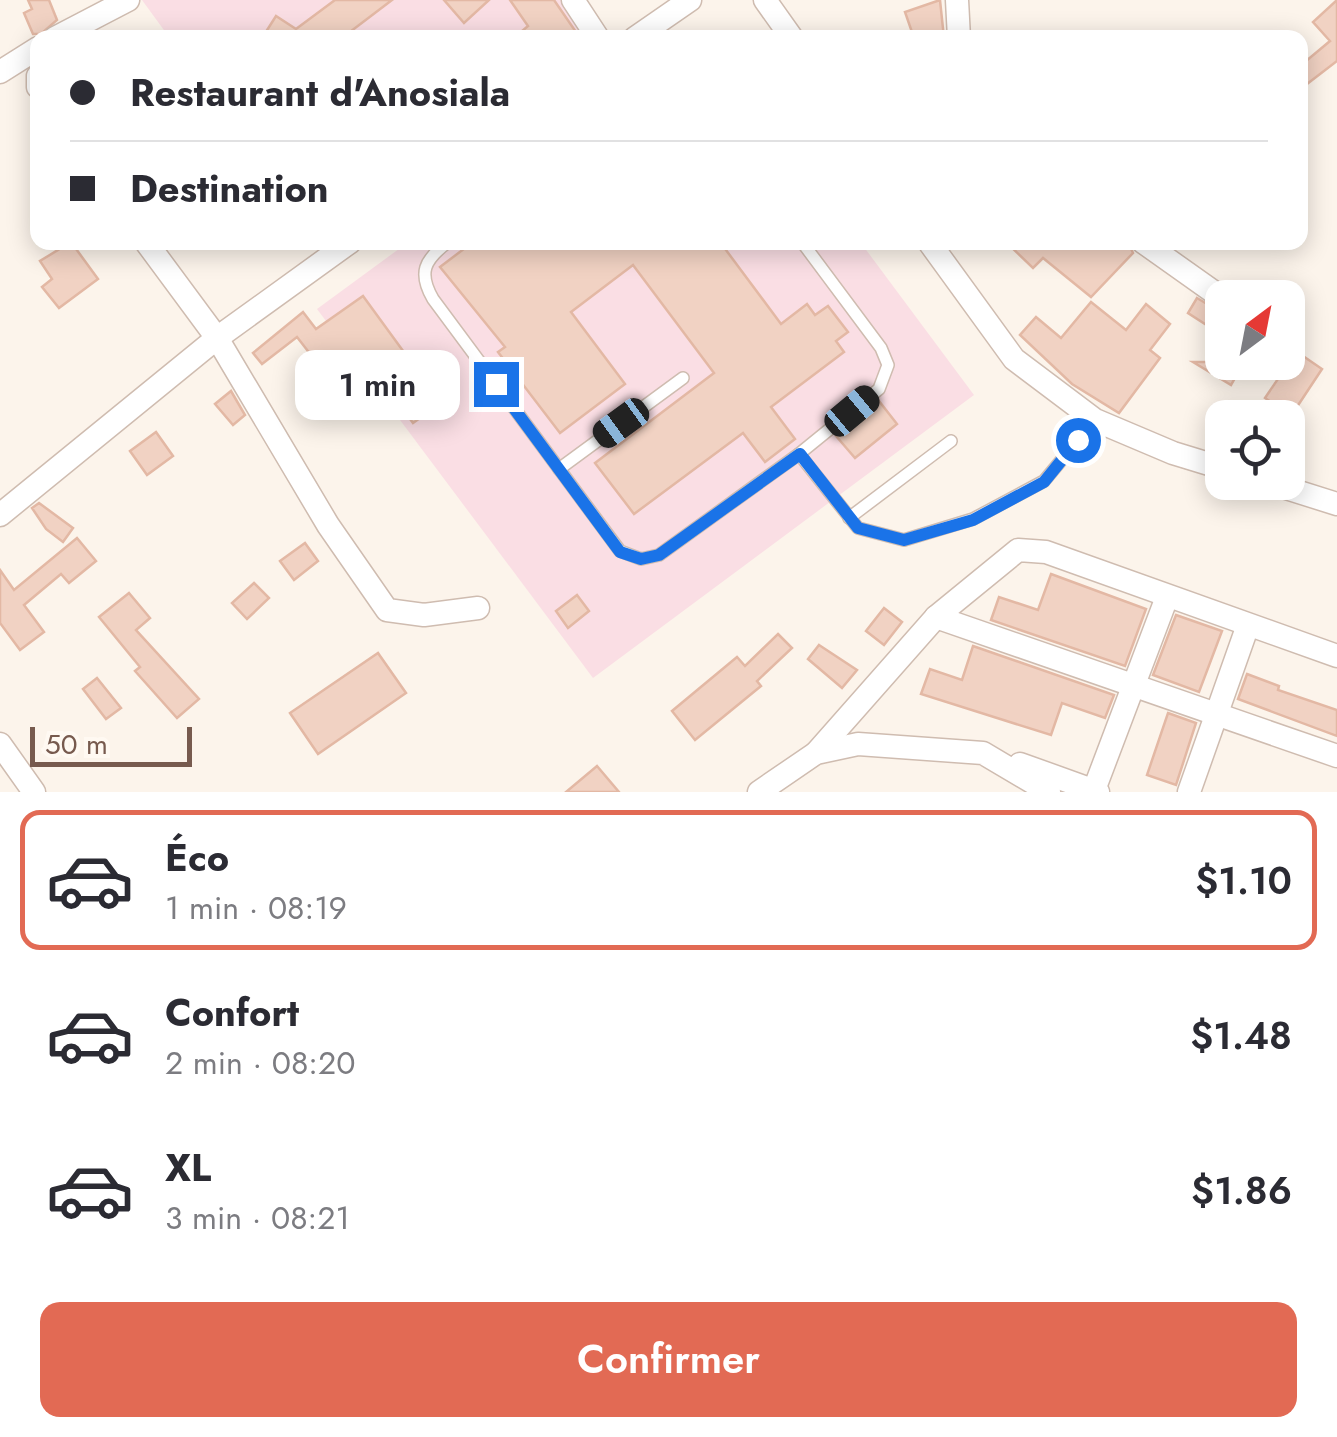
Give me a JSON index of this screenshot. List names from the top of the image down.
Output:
{
  "scale_bar": "50 m",
  "north": "top right",
  "page": {
    "banner": ["Restaurant d'Anosiala", "Destination"],
    "bubble": "1 min",
    "scale": "50 m",
    "list": [
      {
        "name": "Éco",
        "note": "1 min · 08:19",
        "value": "$1.10"
      },
      {
        "name": "Confort",
        "note": "2 min · 08:20",
        "value": "$1.48"
      },
      {
        "name": "XL",
        "note": "3 min · 08:21",
        "value": "$1.86"
      }
    ],
    "buttons": "Confirmer"
  }
}
